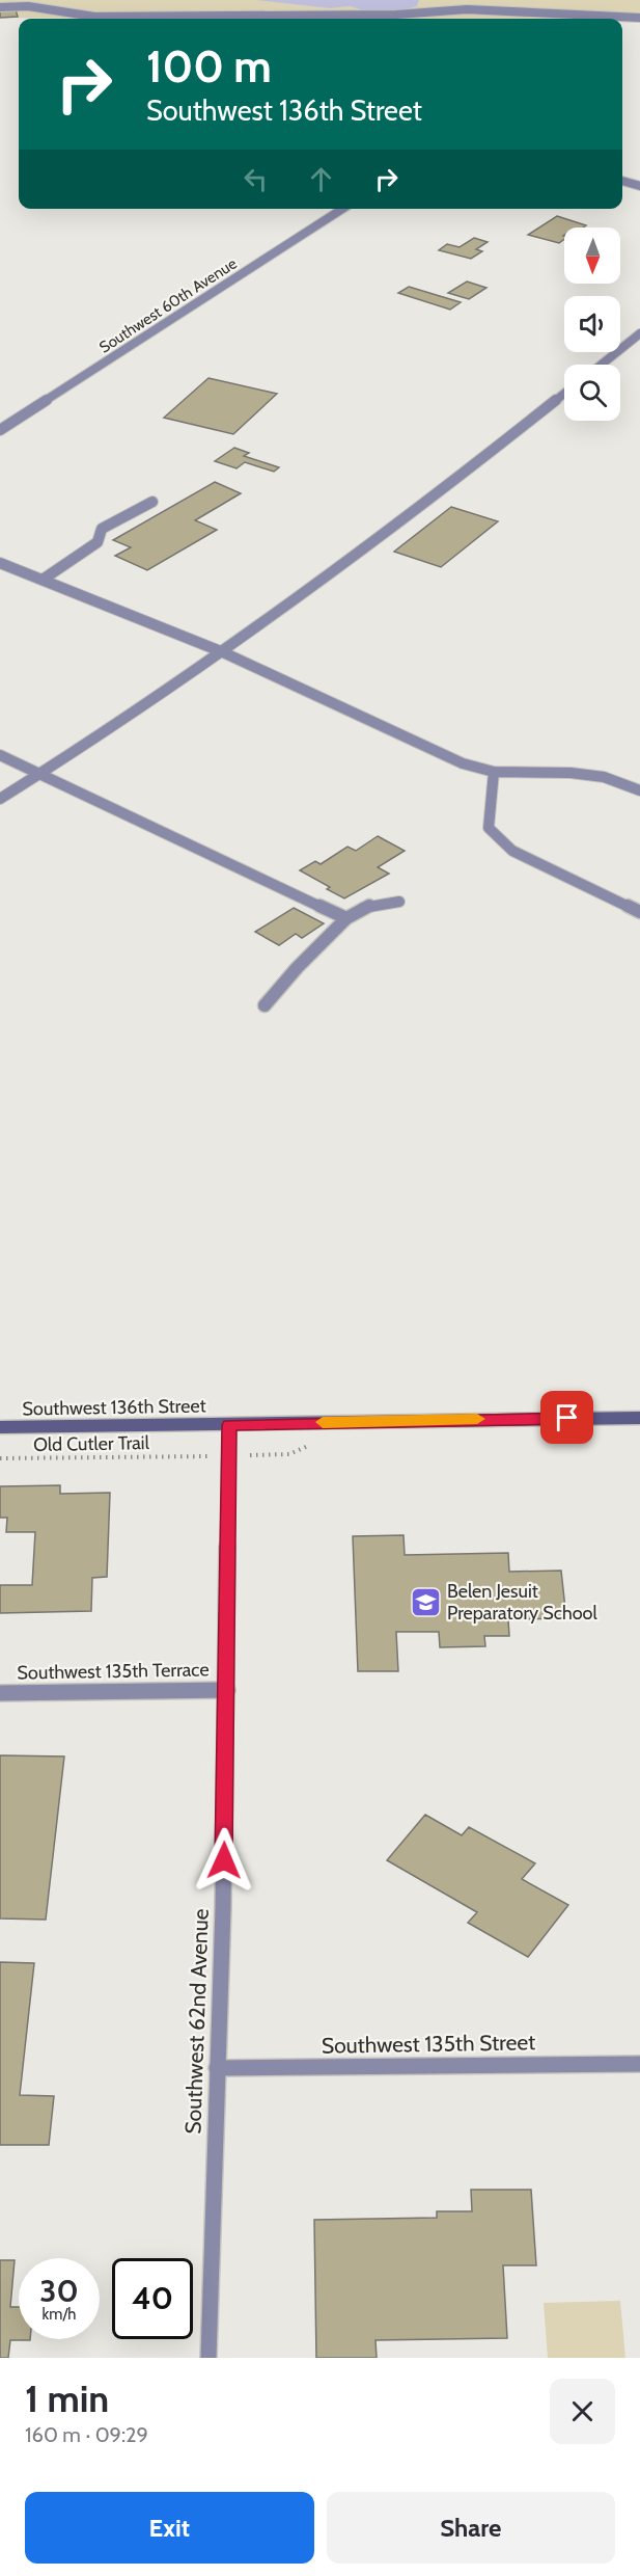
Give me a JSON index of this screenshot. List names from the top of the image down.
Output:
{
  "streets": {
    "main road": ["Southwest 136th Street"],
    "street": [
      "Southwest 60th Avenue",
      "Southwest 135th Terrace",
      "Southwest 62nd Avenue",
      "Southwest 135th Street"
    ],
    "path": ["Old Cutler Trail"]
  },
  "crossings": [
    ["Southwest 136th Street", "Southwest 62nd Avenue"],
    ["Southwest 135th Terrace", "Southwest 62nd Avenue"],
    ["Southwest 62nd Avenue", "Southwest 135th Street"]
  ],
  "places": {
    "school or university": ["Belen Jesuit Preparatory School"]
  },
  "north": "bottom",
  "page": {
    "turn": ["100 m", "Southwest 136th Street"],
    "speed": "30 km/h",
    "limit": "40",
    "heading": ["1 min", "160 m · 09:29"],
    "buttons": ["Exit", "Share"]
  }
}
